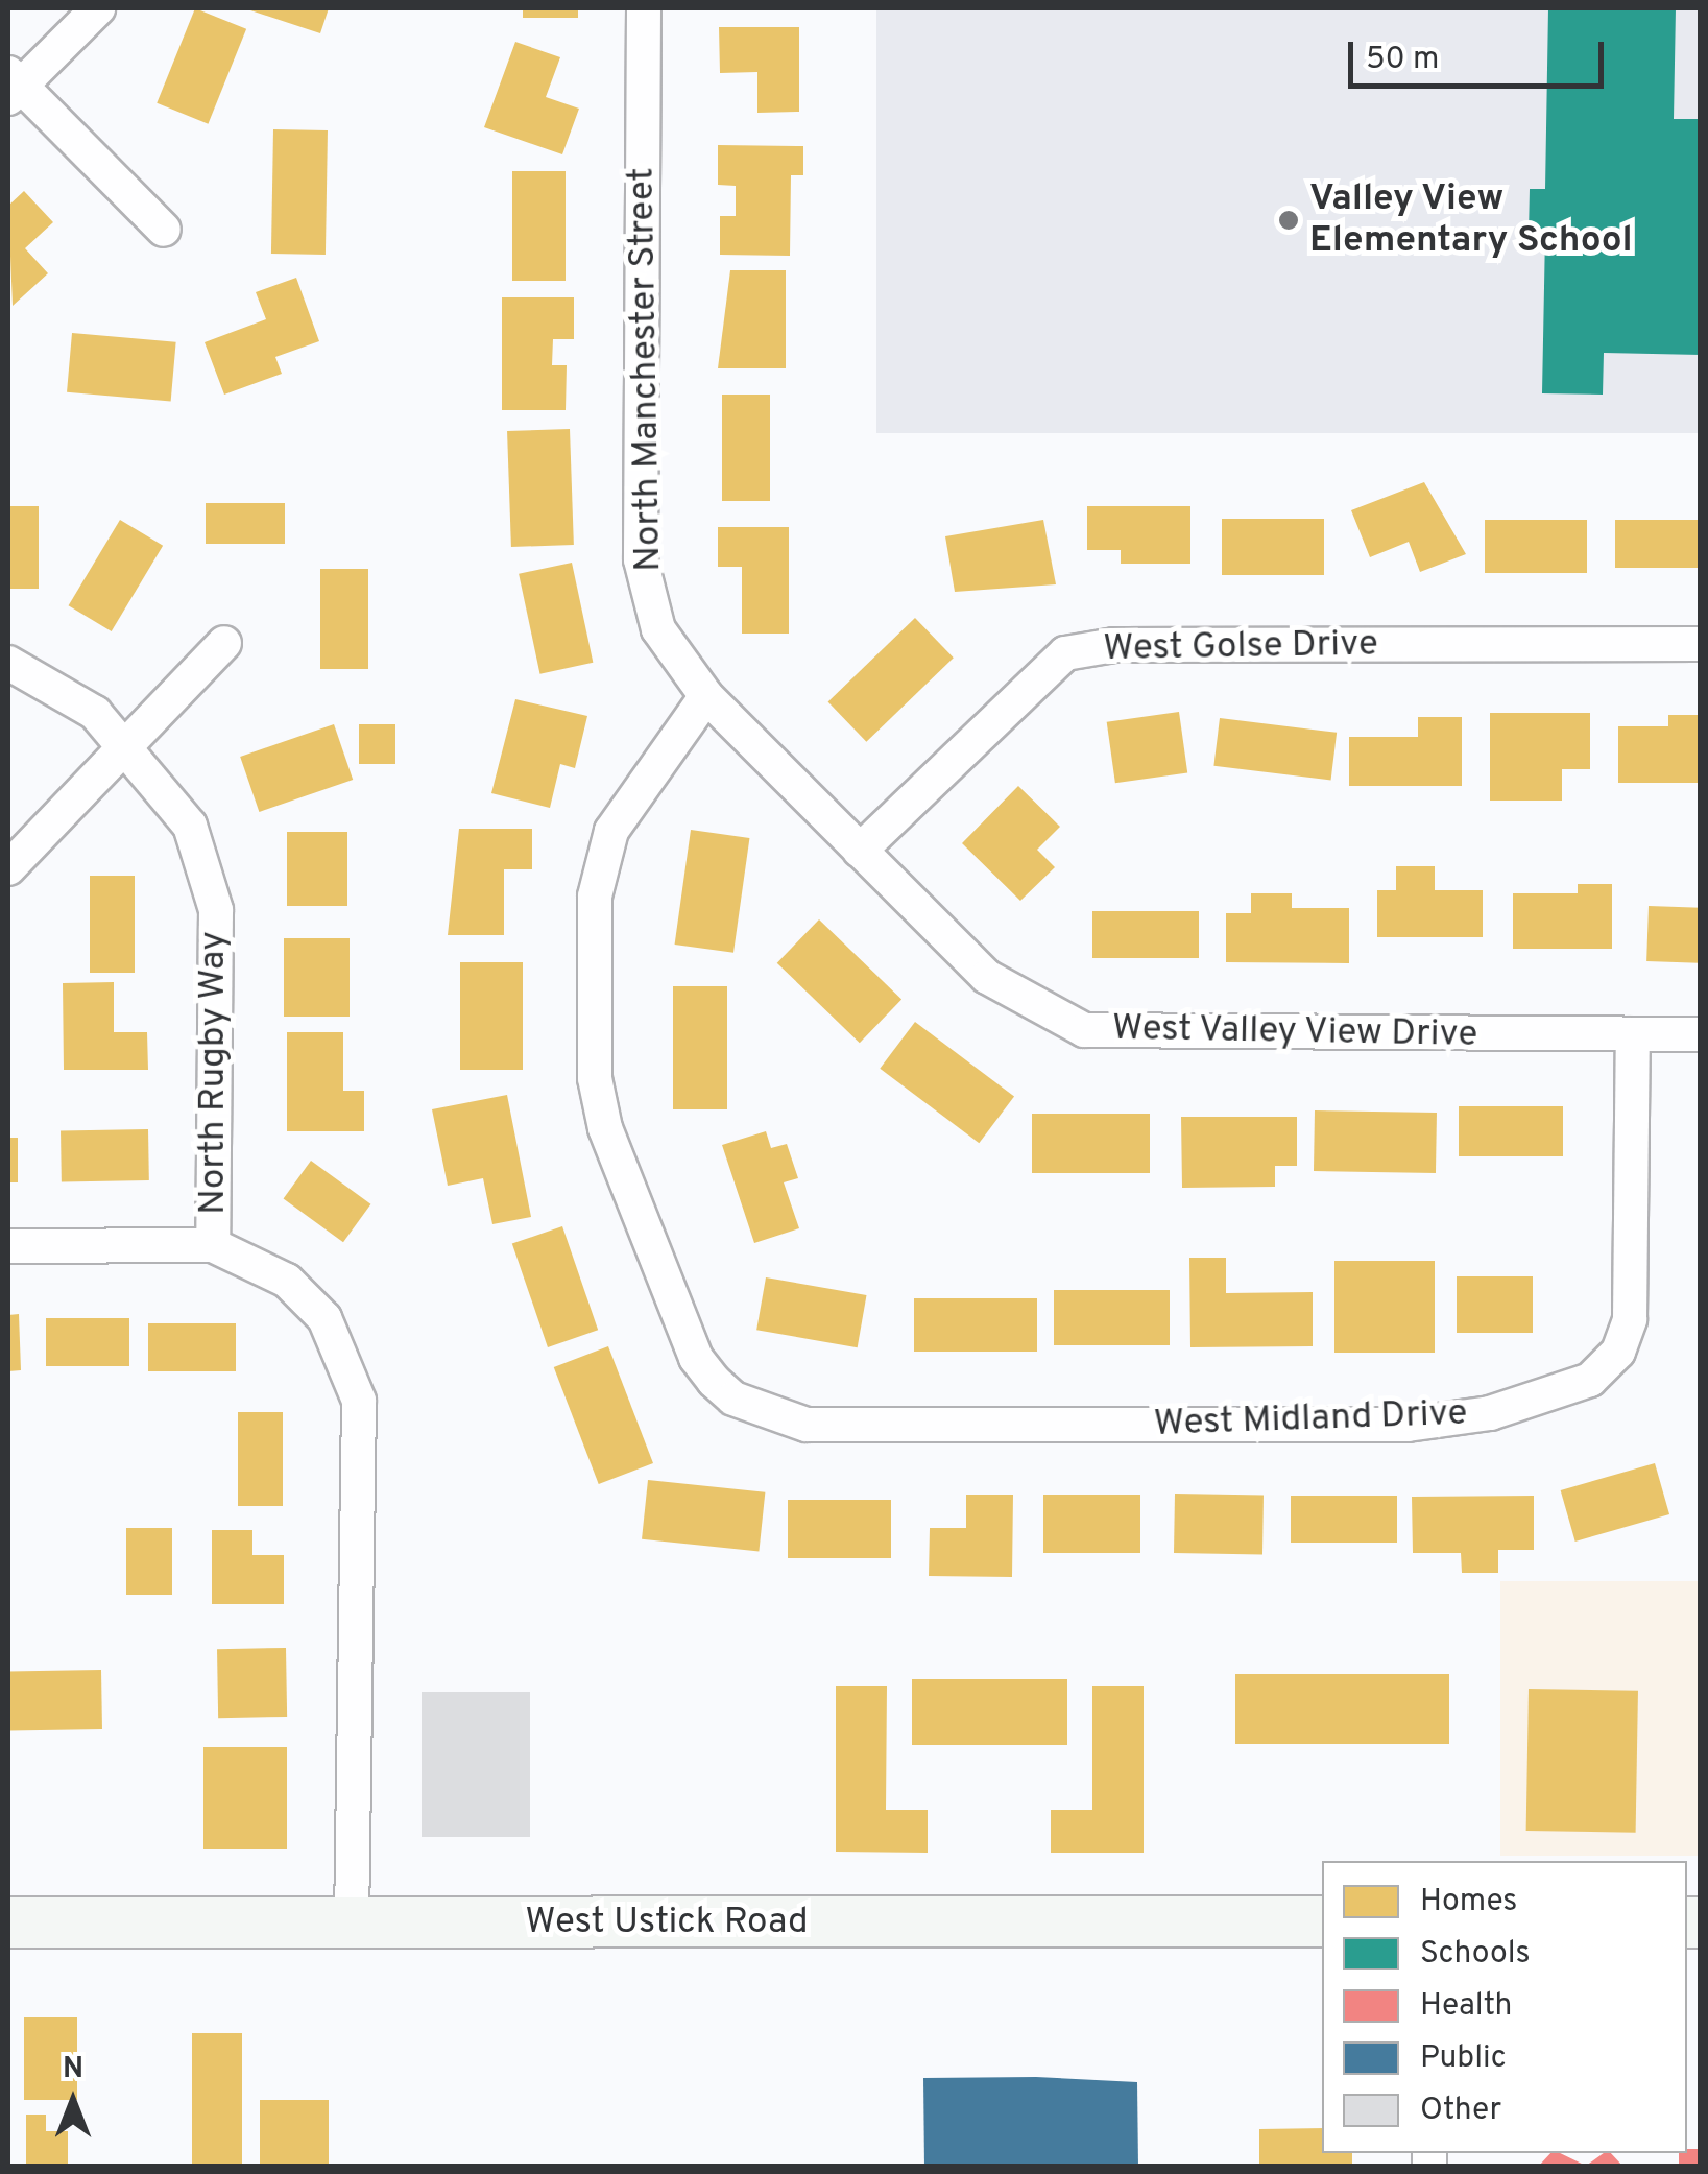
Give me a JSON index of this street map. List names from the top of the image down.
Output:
{
  "streets": {
    "main road": ["West Ustick Road"],
    "street": [
      "North Manchester Street",
      "West Golse Drive",
      "West Valley View Drive",
      "North Rugby Way",
      "West Midland Drive"
    ]
  },
  "crossings": [
    ["North Manchester Street", "West Valley View Drive"],
    ["North Manchester Street", "West Midland Drive"],
    ["West Golse Drive", "West Valley View Drive"],
    ["West Valley View Drive", "West Midland Drive"],
    ["North Rugby Way", "West Ustick Road"]
  ],
  "places": ["Valley View Elementary School"],
  "legend": [
    "Homes",
    "Schools",
    "Health",
    "Public",
    "Other"
  ],
  "scale_bar": "50 m",
  "north": "top"
}
